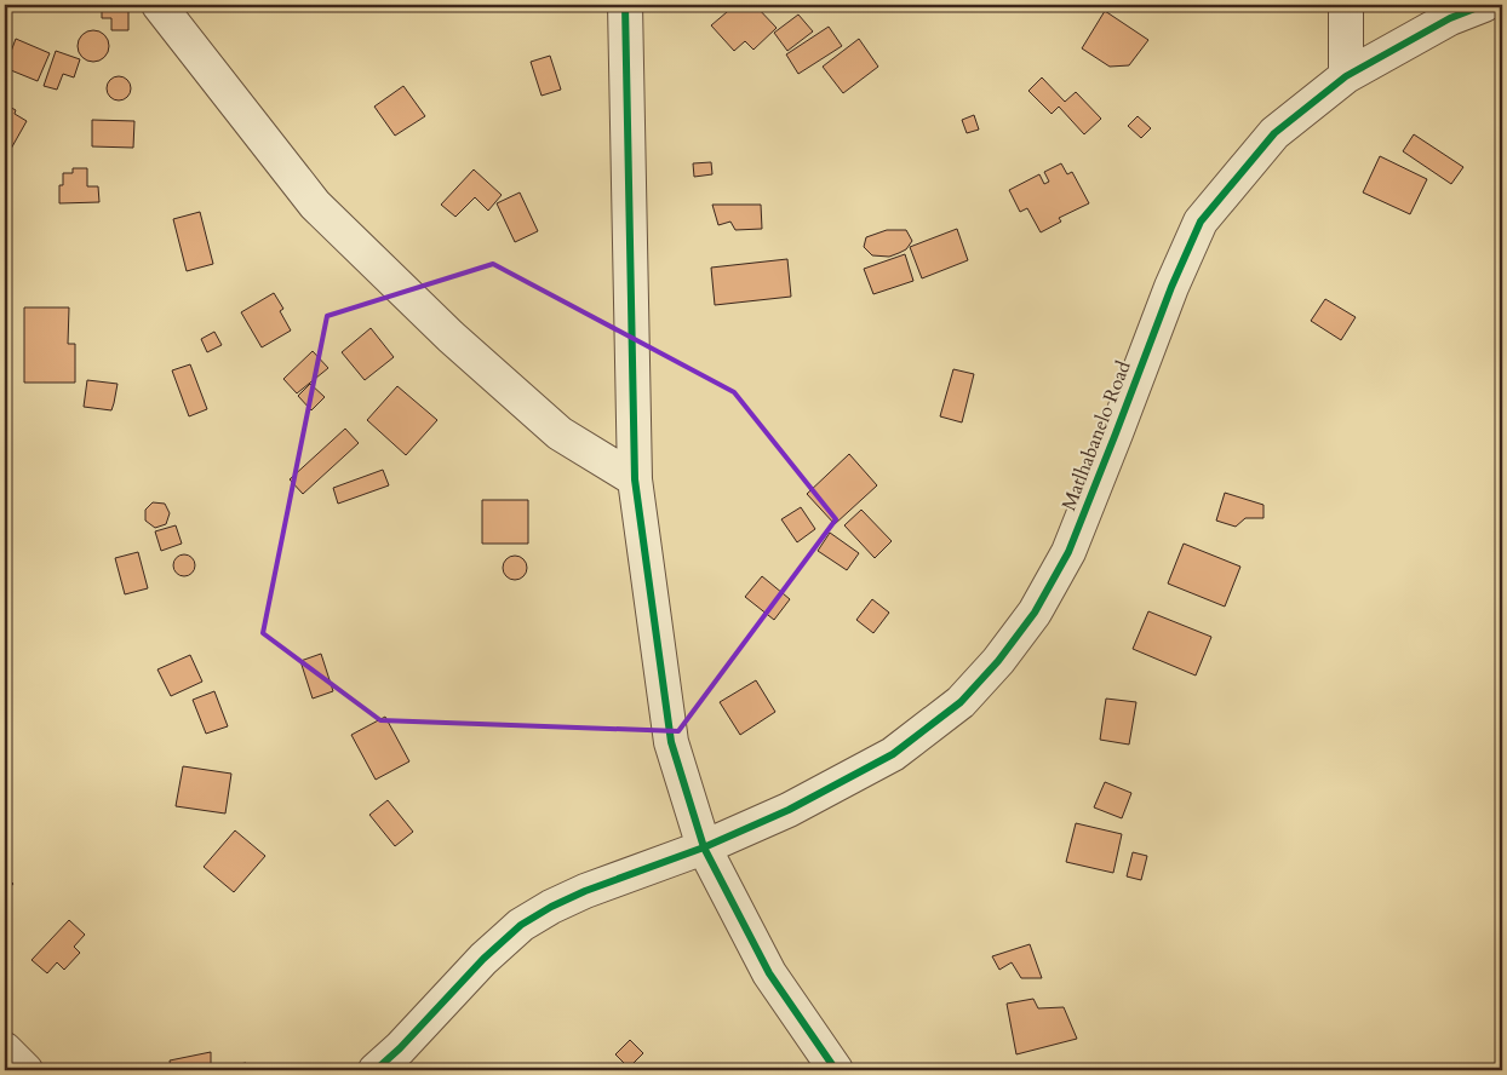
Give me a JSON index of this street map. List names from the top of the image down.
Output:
{
  "streets": {
    "street": ["Matlhabanelo Road"]
  }
}
